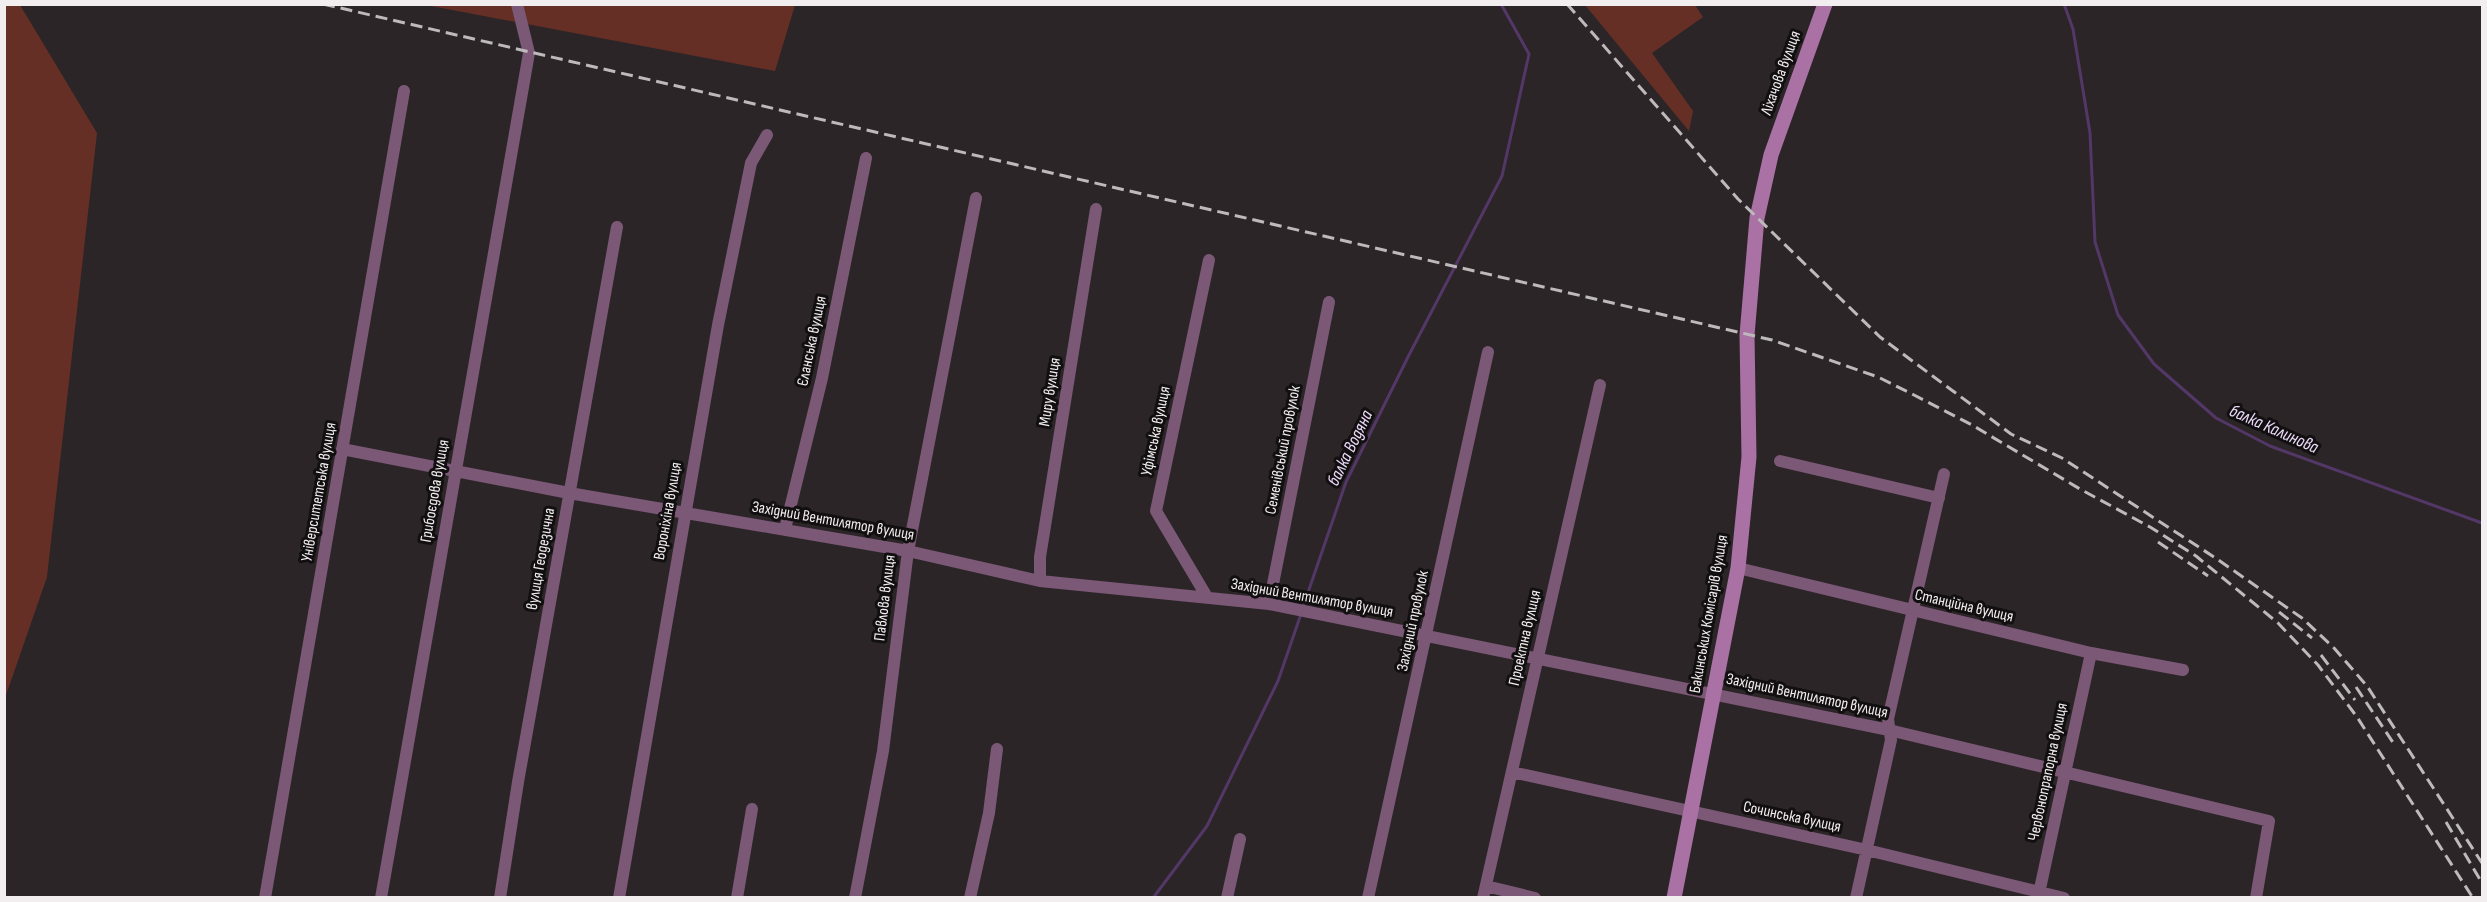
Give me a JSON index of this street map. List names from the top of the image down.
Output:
{
  "streets": {
    "street": [
      "Ліхачова вулиця",
      "Єланська вулиця",
      "Миру вулиця",
      "Уфімська вулиця",
      "Семенівський провулок",
      "Грибоєдова вулиця",
      "Університетська вулиця",
      "Вороніхіна вулиця",
      "Західний Вентилятор вулиця",
      "вулиця Геодезична",
      "Павлова вулиця",
      "Станційна вулиця",
      "Бакинських Комісарів вулиця",
      "Західний провулок",
      "Проектна вулиця",
      "Червонопрапорна вулиця",
      "Сочинська вулиця"
    ]
  },
  "crossings": [
    ["Ліхачова вулиця", "Бакинських Комісарів вулиця"],
    ["Єланська вулиця", "Західний Вентилятор вулиця"],
    ["Миру вулиця", "Західний Вентилятор вулиця"],
    ["Уфімська вулиця", "Західний Вентилятор вулиця"],
    ["Семенівський провулок", "Західний Вентилятор вулиця"],
    ["Грибоєдова вулиця", "Західний Вентилятор вулиця"],
    ["Університетська вулиця", "Західний Вентилятор вулиця"],
    ["Вороніхіна вулиця", "Західний Вентилятор вулиця"],
    ["Західний Вентилятор вулиця", "вулиця Геодезична"],
    ["Західний Вентилятор вулиця", "Павлова вулиця"],
    ["Західний Вентилятор вулиця", "Бакинських Комісарів вулиця"],
    ["Західний Вентилятор вулиця", "Західний провулок"],
    ["Західний Вентилятор вулиця", "Проектна вулиця"],
    ["Західний Вентилятор вулиця", "Червонопрапорна вулиця"],
    ["Станційна вулиця", "Бакинських Комісарів вулиця"],
    ["Станційна вулиця", "Червонопрапорна вулиця"],
    ["Бакинських Комісарів вулиця", "Сочинська вулиця"],
    ["Проектна вулиця", "Сочинська вулиця"],
    ["Червонопрапорна вулиця", "Сочинська вулиця"]
  ],
  "water": ["балка Калинова", "балка Водяна"]
}
